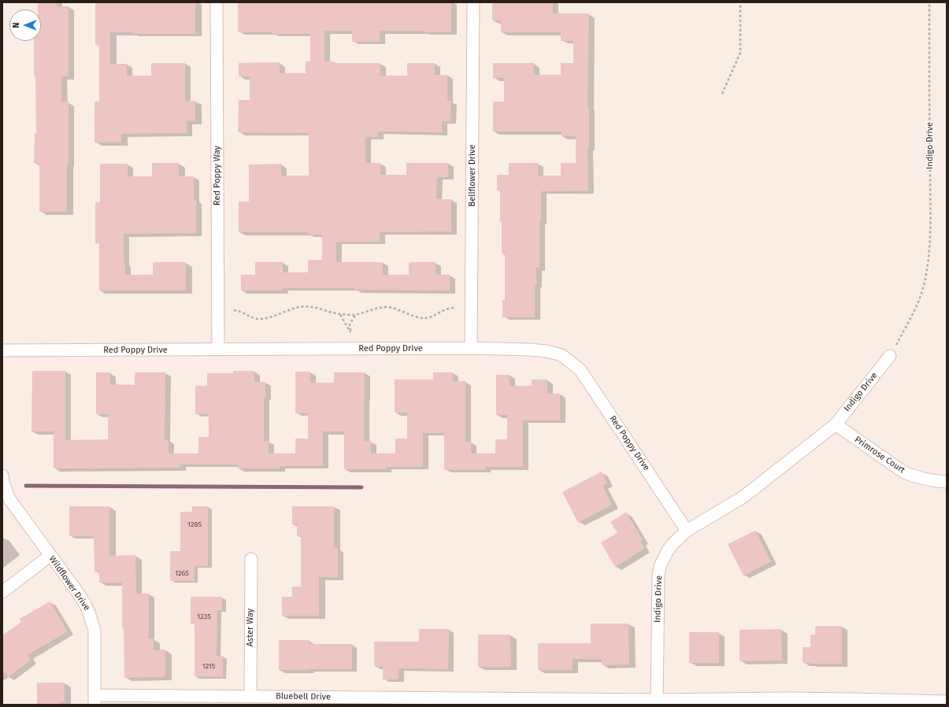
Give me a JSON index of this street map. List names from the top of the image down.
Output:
{
  "streets": {
    "street": [
      "Indigo Drive",
      "Red Poppy Way",
      "Bellflower Drive",
      "Red Poppy Drive",
      "Primrose Court",
      "Wildflower Drive",
      "Aster Way",
      "Bluebell Drive"
    ]
  },
  "crossings": [
    ["Indigo Drive", "Red Poppy Drive"],
    ["Indigo Drive", "Primrose Court"],
    ["Indigo Drive", "Bluebell Drive"],
    ["Red Poppy Way", "Red Poppy Drive"],
    ["Bellflower Drive", "Red Poppy Drive"],
    ["Wildflower Drive", "Bluebell Drive"],
    ["Aster Way", "Bluebell Drive"]
  ],
  "house_numbers": [
    "1285",
    "1265",
    "1235",
    "1215"
  ],
  "north": "left"
}
